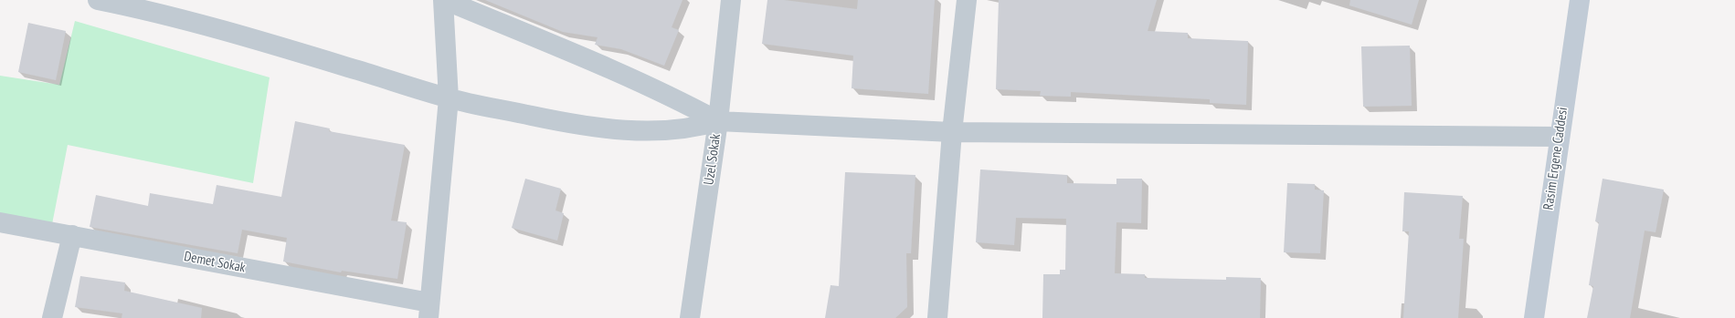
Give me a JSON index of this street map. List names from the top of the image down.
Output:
{
  "streets": {
    "main road": ["Rasim Ergene Caddesi"],
    "street": ["Uzel Sokak", "Demet Sokak"]
  }
}
